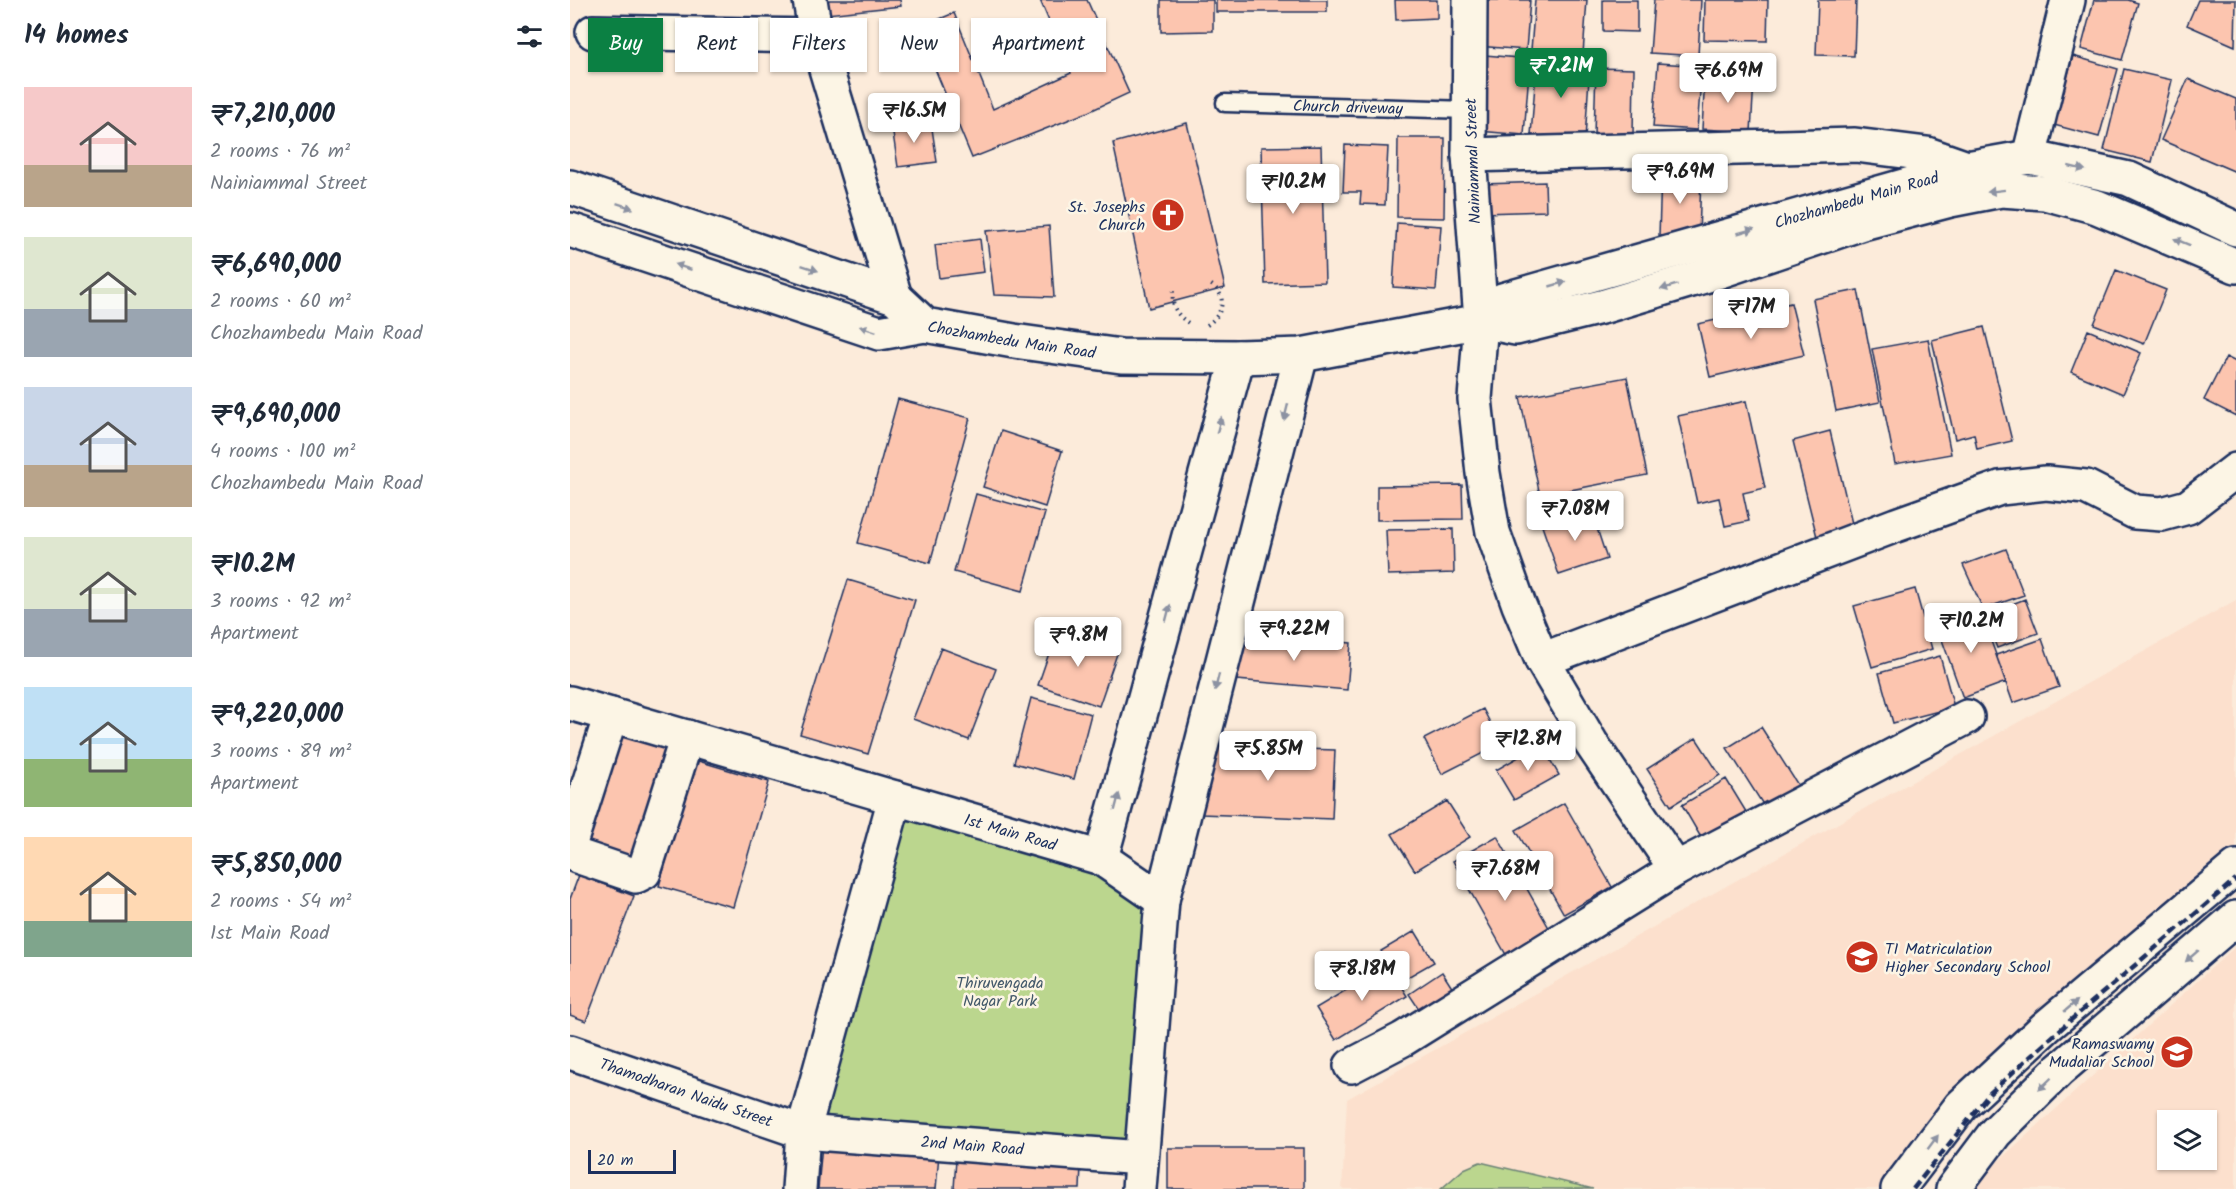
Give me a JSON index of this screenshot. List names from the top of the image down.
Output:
{
  "streets": {
    "main road": [
      "Nainiammal Street",
      "Chozhambedu Main Road",
      "1st Main Road",
      "Thamodharan Naidu Street",
      "2nd Main Road"
    ],
    "lane": ["Church driveway"]
  },
  "crossings": [
    ["Church driveway", "Nainiammal Street"],
    ["Nainiammal Street", "Chozhambedu Main Road"],
    ["Thamodharan Naidu Street", "2nd Main Road"]
  ],
  "parks": ["Thiruvengada Nagar Park"],
  "places": {
    "church": ["St. Josephs Church"],
    "school or university": ["TI Matriculation Higher Secondary School", "Ramaswamy Mudaliar School"]
  },
  "scale_bar": "20 m",
  "page": {
    "heading": "14 homes",
    "chip": [
      "Buy",
      "Rent",
      "Filters",
      "New",
      "Apartment"
    ],
    "price": [
      "₹7.21M",
      "₹6.69M",
      "₹16.5M",
      "₹9.69M",
      "₹10.2M",
      "₹17M",
      "₹7.08M",
      "₹10.2M",
      "₹9.22M",
      "₹9.8M",
      "₹12.8M",
      "₹5.85M",
      "₹7.68M",
      "₹8.18M"
    ],
    "list": [
      {
        "name": "₹7,210,000",
        "note": "2 rooms · 76 m² · Nainiammal Street"
      },
      {
        "name": "₹6,690,000",
        "note": "2 rooms · 60 m² · Chozhambedu Main Road"
      },
      {
        "name": "₹9,690,000",
        "note": "4 rooms · 100 m² · Chozhambedu Main Road"
      },
      {
        "name": "₹10.2M",
        "note": "3 rooms · 92 m² · Apartment"
      },
      {
        "name": "₹9,220,000",
        "note": "3 rooms · 89 m² · Apartment"
      },
      {
        "name": "₹5,850,000",
        "note": "2 rooms · 54 m² · 1st Main Road"
      }
    ],
    "scale": "20 m"
  }
}
